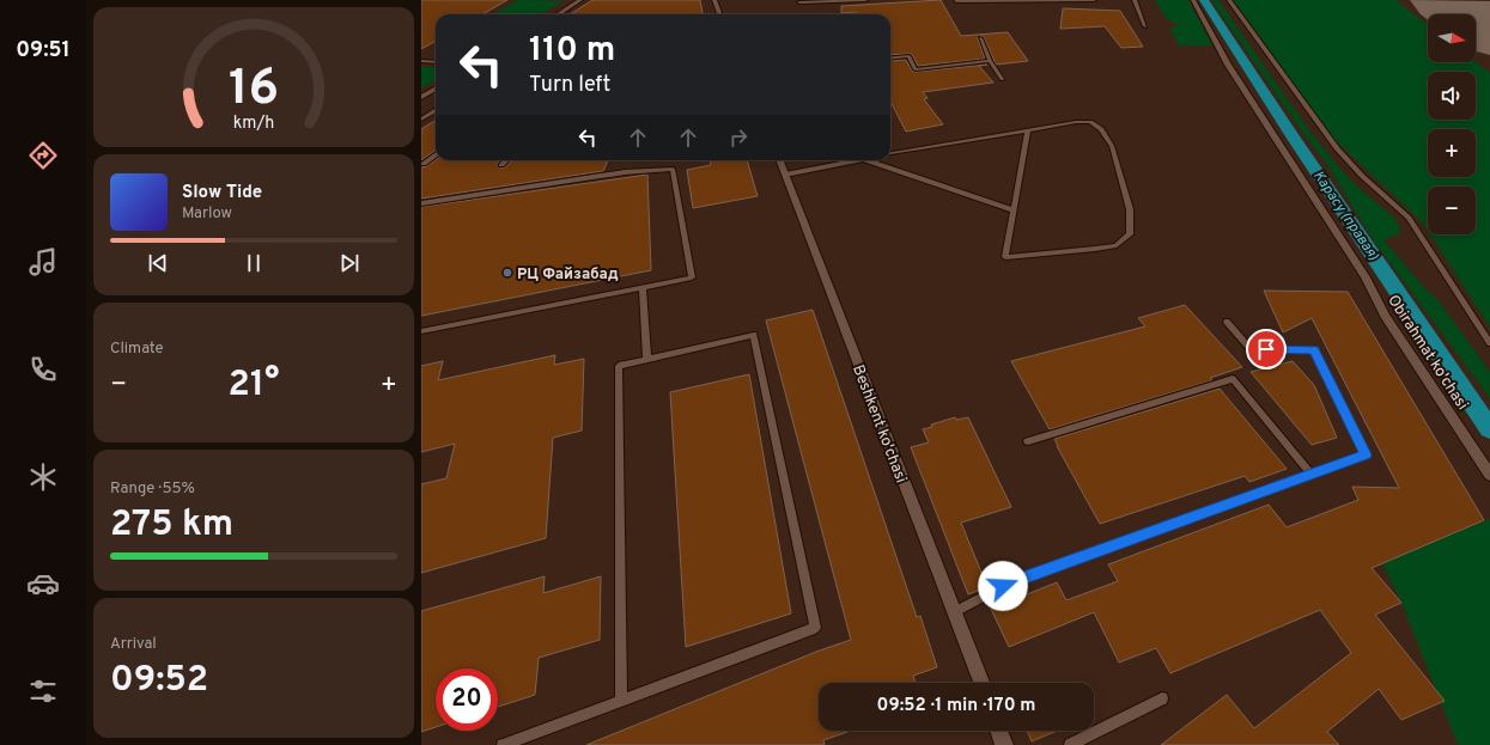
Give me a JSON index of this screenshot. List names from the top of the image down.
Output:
{
  "streets": {
    "street": ["Obirahmat ko'chasi", "Beshkent ko'chasi"]
  },
  "water": ["Карасу (правая)"],
  "places": ["РЦ Файзабад"],
  "north": "right",
  "page": {
    "tabs": "09:51",
    "map_buttons": ["+", "−"],
    "turn": ["110 m", "Turn left"],
    "song": ["Slow Tide", "Marlow"],
    "tile": [
      "Climate",
      ["Range · 55%", "275 km"],
      ["Arrival", "09:52"]
    ],
    "heat": ["−", "21°", "+"],
    "limit": "20",
    "trip": "09:52 · 1 min · 170 m",
    "gauge": ["16", "km/h"]
  }
}
